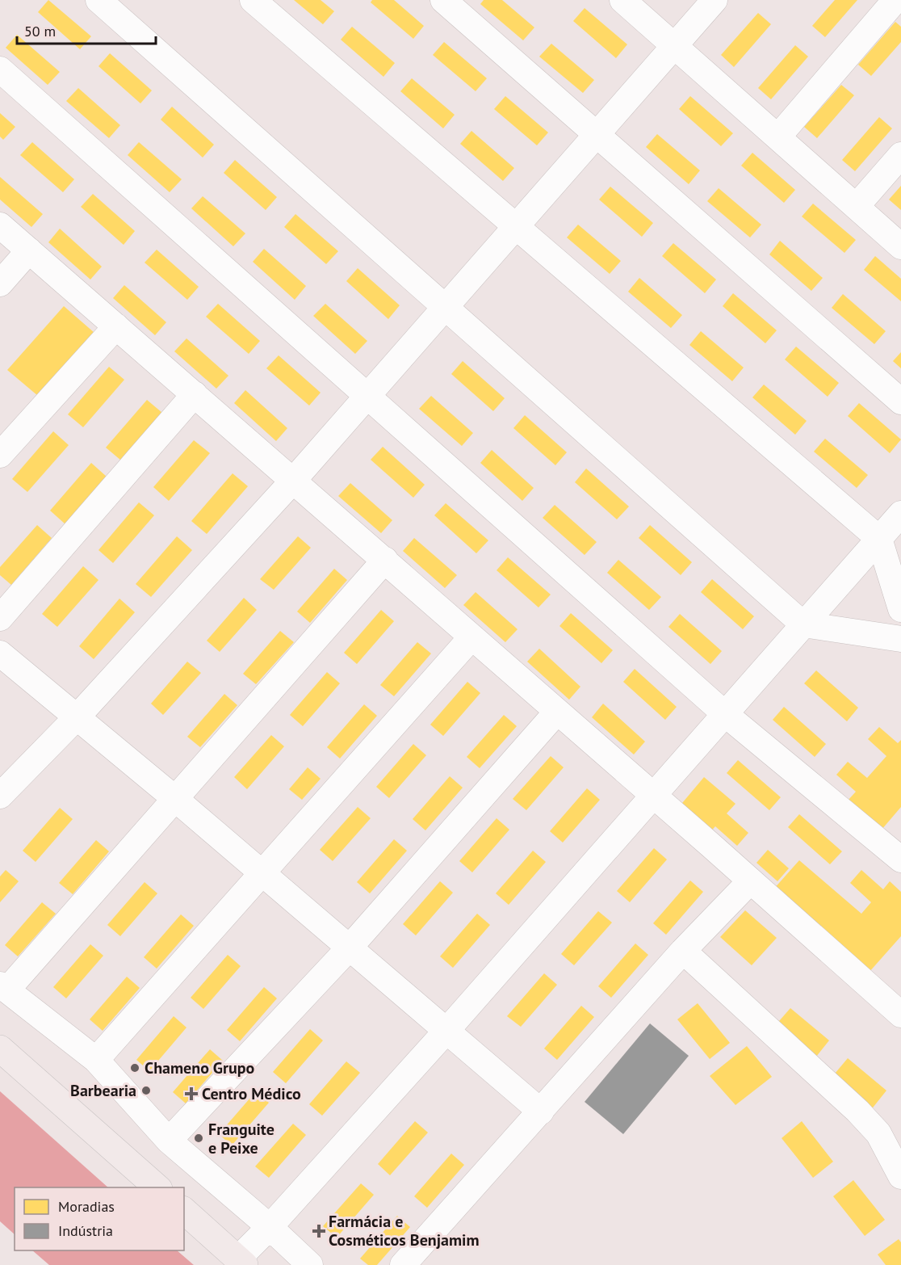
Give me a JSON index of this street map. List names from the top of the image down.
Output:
{
  "places": {
    "other": ["Chameno Grupo", "Barbearia", "Franguite e Peixe"],
    "health": ["Centro Médico", "Farmácia e Cosméticos Benjamim"]
  },
  "legend": ["Moradias", "Indústria"],
  "scale_bar": "50 m"
}
